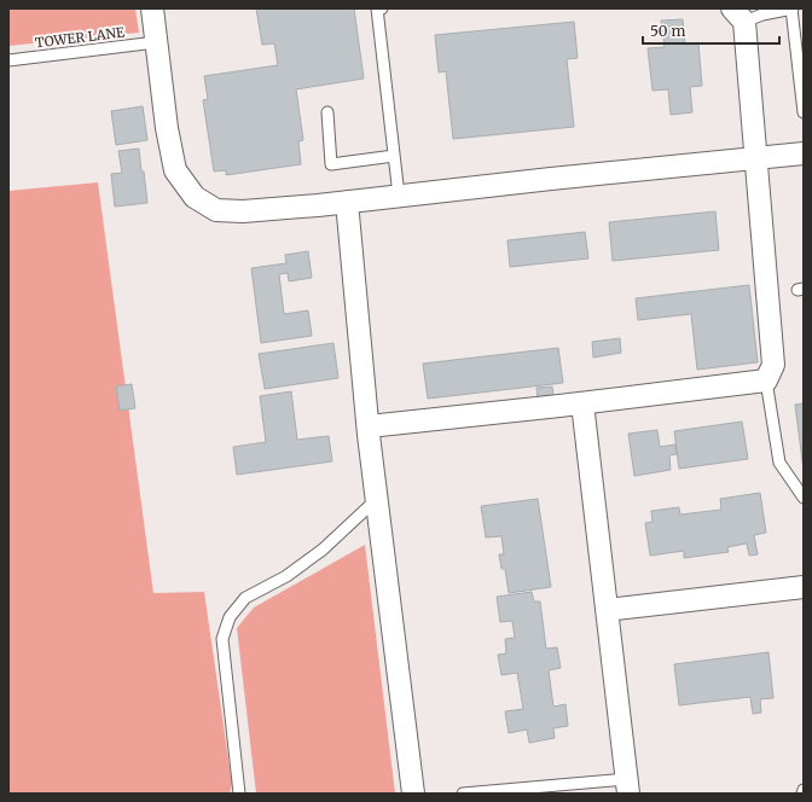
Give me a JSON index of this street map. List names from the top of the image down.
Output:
{
  "streets": {
    "lane": ["TOWER LANE"]
  },
  "scale_bar": "50 m"
}
